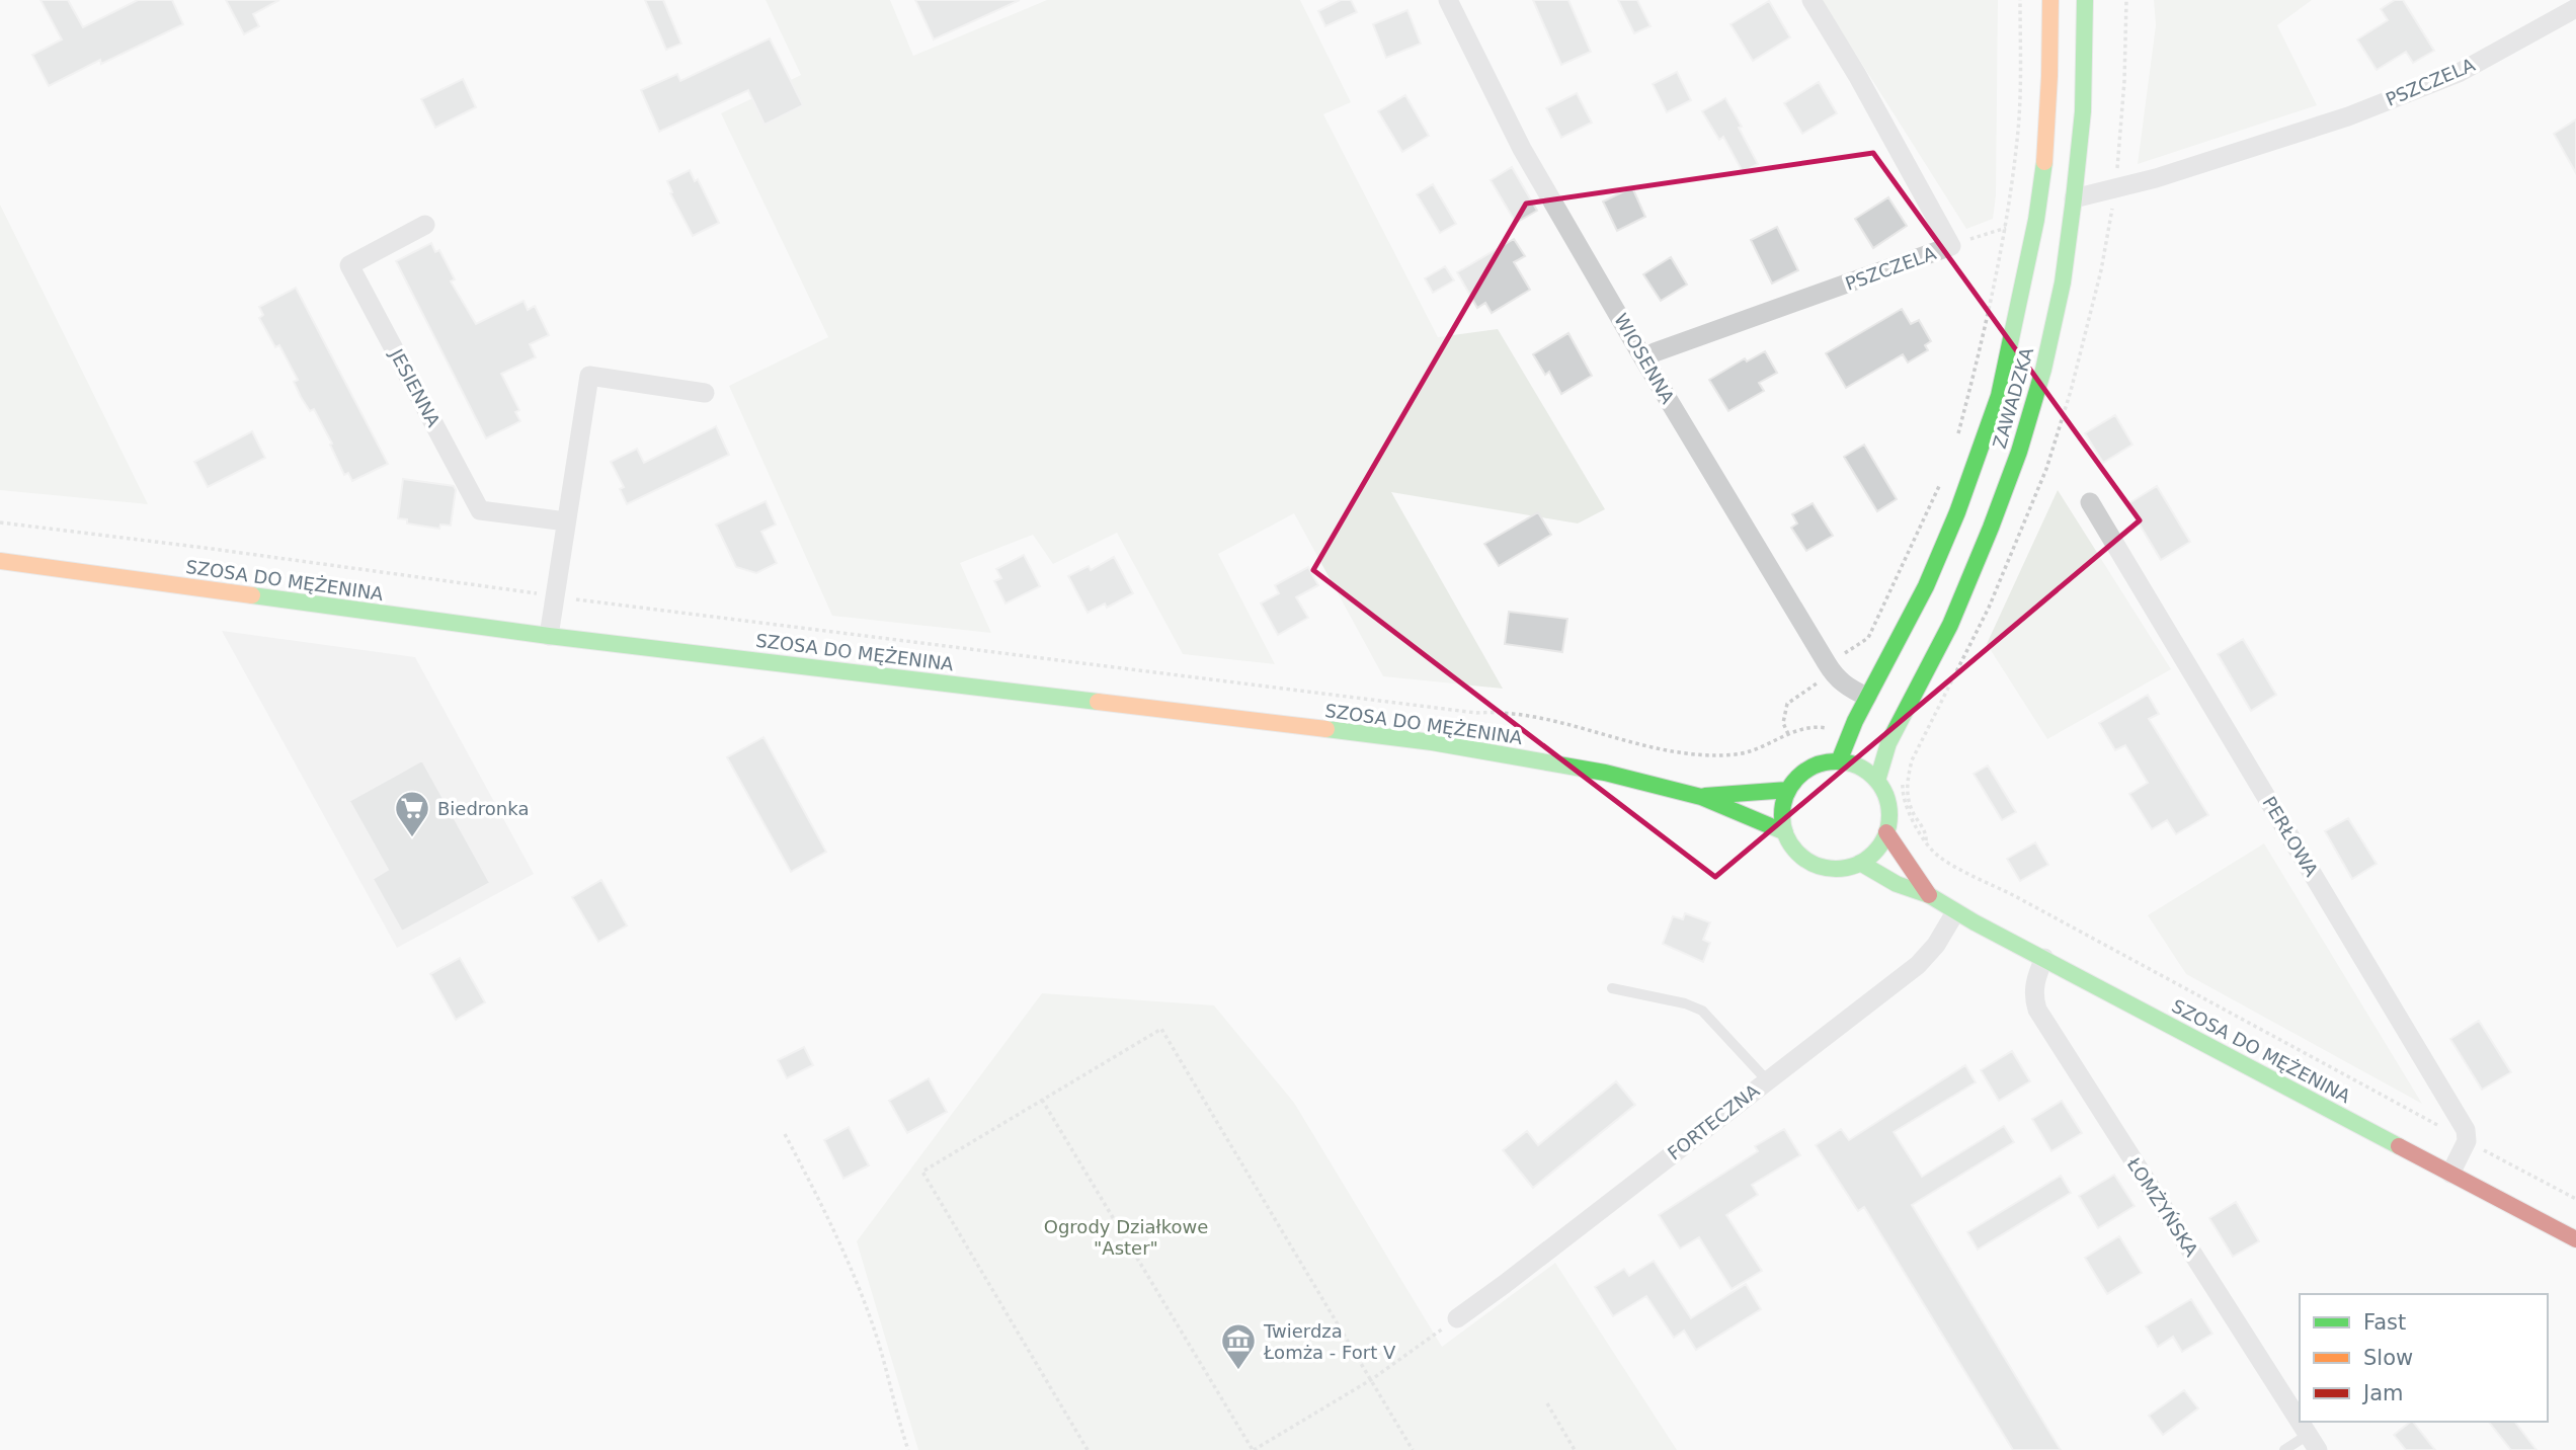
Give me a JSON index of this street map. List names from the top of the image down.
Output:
{
  "streets": {
    "main road": ["ZAWADZKA", "SZOSA DO MĘŻENINA"],
    "street": [
      "PSZCZELA",
      "WIOSENNA",
      "JESIENNA",
      "PERŁOWA",
      "FORTECZNA",
      "ŁOMŻYŃSKA"
    ]
  },
  "crossings": [
    ["PSZCZELA", "WIOSENNA"],
    ["PSZCZELA", "ZAWADZKA"],
    ["WIOSENNA", "ZAWADZKA"],
    ["ZAWADZKA", "SZOSA DO MĘŻENINA"],
    ["SZOSA DO MĘŻENINA", "FORTECZNA"],
    ["SZOSA DO MĘŻENINA", "ŁOMŻYŃSKA"]
  ],
  "parks": ["Ogrody Działkowe \"Aster\""],
  "places": {
    "supermarket": ["Biedronka"],
    "museum": ["Twierdza Łomża - Fort V"]
  },
  "legend": ["Fast", "Slow", "Jam"]
}
